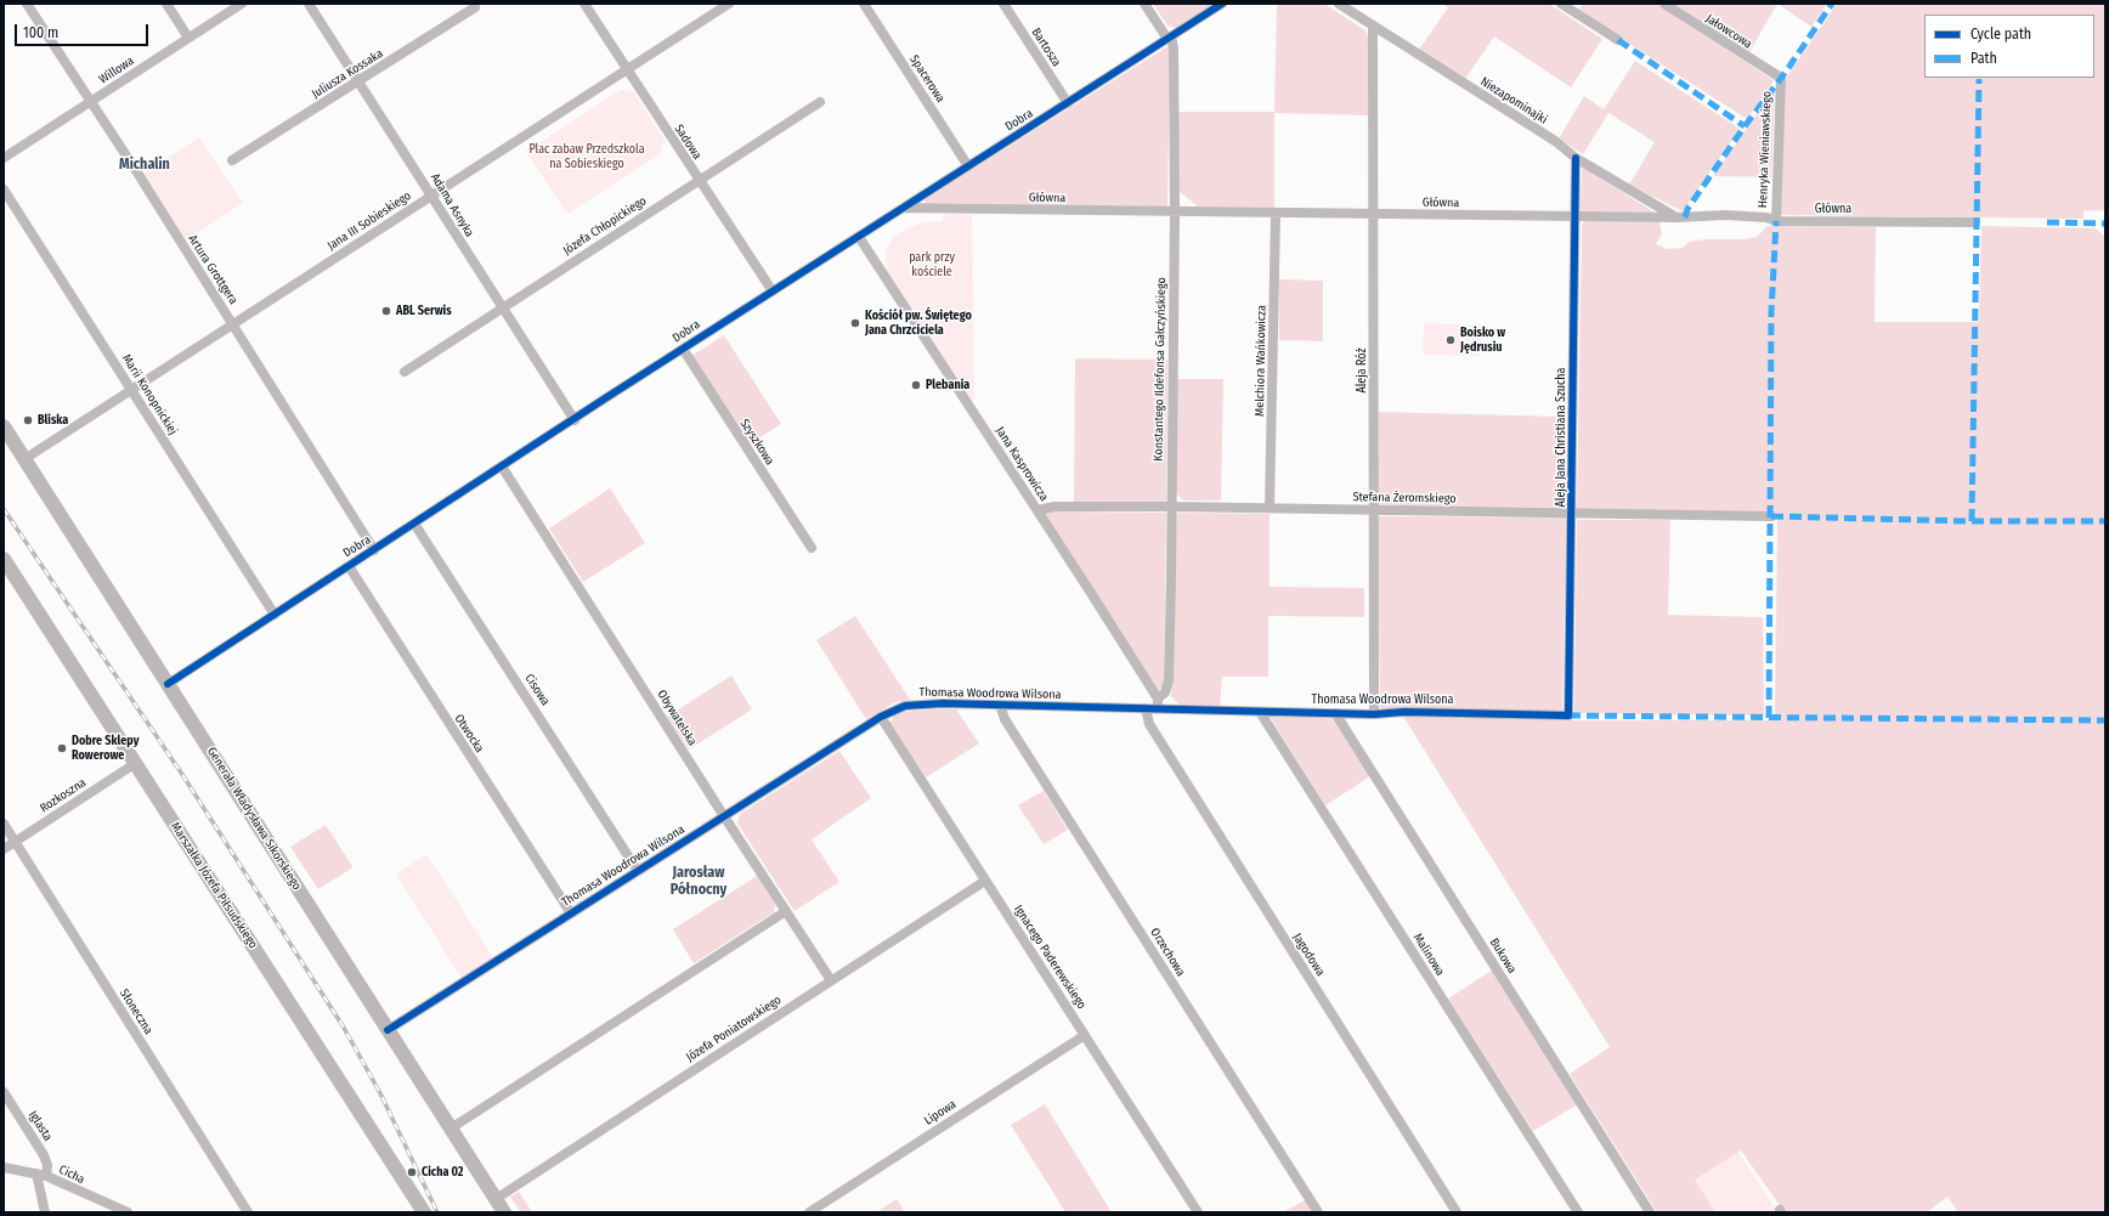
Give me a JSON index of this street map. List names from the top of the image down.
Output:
{
  "streets": {
    "main road": ["Generała Władysława Sikorskiego", "Marszałka Józefa Piłsudskiego"],
    "street": [
      "Jałowcowa",
      "Bartosza",
      "Willowa",
      "Juliusza Kossaka",
      "Spacerowa",
      "Niezapominajki",
      "Dobra",
      "Sadowa",
      "Henryka Wieniawskiego",
      "Główna",
      "Adama Asnyka",
      "Jana III Sobieskiego",
      "Józefa Chłopickiego",
      "Artura Grottgera",
      "Melchiora Wańkowicza",
      "Konstantego Ildefonsa Gałczyńskiego",
      "Aleja Róż",
      "Marii Konopnickiej",
      "Aleja Jana Christiana Szucha",
      "Szyszkowa",
      "Jana Kasprowicza",
      "Stefana Żeromskiego",
      "Cisowa",
      "Thomasa Woodrowa Wilsona",
      "Obywatelska",
      "Otwocka",
      "Rozkoszna",
      "Orzechowa",
      "Jagodowa",
      "Malinowa",
      "Bukowa",
      "Ignacego Paderewskiego",
      "Słoneczna",
      "Józefa Poniatowskiego",
      "Lipowa",
      "Iglasta",
      "Cicha"
    ]
  },
  "crossings": [
    ["Jałowcowa", "Henryka Wieniawskiego"],
    ["Bartosza", "Dobra"],
    ["Willowa", "Artura Grottgera"],
    ["Juliusza Kossaka", "Adama Asnyka"],
    ["Spacerowa", "Dobra"],
    ["Niezapominajki", "Główna"],
    ["Niezapominajki", "Aleja Róż"],
    ["Niezapominajki", "Aleja Jana Christiana Szucha"],
    ["Dobra", "Sadowa"],
    ["Dobra", "Główna"],
    ["Dobra", "Adama Asnyka"],
    ["Dobra", "Artura Grottgera"],
    ["Dobra", "Konstantego Ildefonsa Gałczyńskiego"],
    ["Dobra", "Marii Konopnickiej"],
    ["Dobra", "Szyszkowa"],
    ["Dobra", "Jana Kasprowicza"],
    ["Dobra", "Cisowa"],
    ["Dobra", "Obywatelska"],
    ["Dobra", "Otwocka"],
    ["Dobra", "Generała Władysława Sikorskiego"],
    ["Sadowa", "Jana III Sobieskiego"],
    ["Sadowa", "Józefa Chłopickiego"],
    ["Henryka Wieniawskiego", "Główna"],
    ["Główna", "Melchiora Wańkowicza"],
    ["Główna", "Konstantego Ildefonsa Gałczyńskiego"],
    ["Główna", "Aleja Róż"],
    ["Główna", "Aleja Jana Christiana Szucha"],
    ["Adama Asnyka", "Jana III Sobieskiego"],
    ["Adama Asnyka", "Józefa Chłopickiego"],
    ["Jana III Sobieskiego", "Artura Grottgera"],
    ["Jana III Sobieskiego", "Marii Konopnickiej"],
    ["Jana III Sobieskiego", "Generała Władysława Sikorskiego"],
    ["Melchiora Wańkowicza", "Stefana Żeromskiego"],
    ["Konstantego Ildefonsa Gałczyńskiego", "Jana Kasprowicza"],
    ["Konstantego Ildefonsa Gałczyńskiego", "Stefana Żeromskiego"],
    ["Konstantego Ildefonsa Gałczyńskiego", "Thomasa Woodrowa Wilsona"],
    ["Aleja Róż", "Stefana Żeromskiego"],
    ["Aleja Róż", "Thomasa Woodrowa Wilsona"],
    ["Aleja Jana Christiana Szucha", "Stefana Żeromskiego"],
    ["Aleja Jana Christiana Szucha", "Thomasa Woodrowa Wilsona"],
    ["Jana Kasprowicza", "Stefana Żeromskiego"],
    ["Jana Kasprowicza", "Thomasa Woodrowa Wilsona"],
    ["Cisowa", "Thomasa Woodrowa Wilsona"],
    ["Thomasa Woodrowa Wilsona", "Obywatelska"],
    ["Thomasa Woodrowa Wilsona", "Otwocka"],
    ["Thomasa Woodrowa Wilsona", "Generała Władysława Sikorskiego"],
    ["Thomasa Woodrowa Wilsona", "Orzechowa"],
    ["Thomasa Woodrowa Wilsona", "Jagodowa"],
    ["Thomasa Woodrowa Wilsona", "Malinowa"],
    ["Thomasa Woodrowa Wilsona", "Bukowa"],
    ["Thomasa Woodrowa Wilsona", "Ignacego Paderewskiego"],
    ["Obywatelska", "Józefa Poniatowskiego"],
    ["Rozkoszna", "Marszałka Józefa Piłsudskiego"],
    ["Rozkoszna", "Słoneczna"],
    ["Generała Władysława Sikorskiego", "Józefa Poniatowskiego"],
    ["Ignacego Paderewskiego", "Józefa Poniatowskiego"],
    ["Ignacego Paderewskiego", "Lipowa"],
    ["Iglasta", "Cicha"]
  ],
  "districts": ["Michalin", "Jarosław Północny"],
  "parks": ["Plac zabaw Przedszkola na Sobieskiego", "park przy kościele"],
  "places": [
    "ABL Serwis",
    "Kościół pw. Świętego Jana Chrzciciela",
    "Boisko w Jędrusiu",
    "Plebania",
    "Bliska",
    "Dobre Sklepy Rowerowe",
    "Cicha 02"
  ],
  "legend": ["Cycle path", "Path"],
  "scale_bar": "100 m"
}
